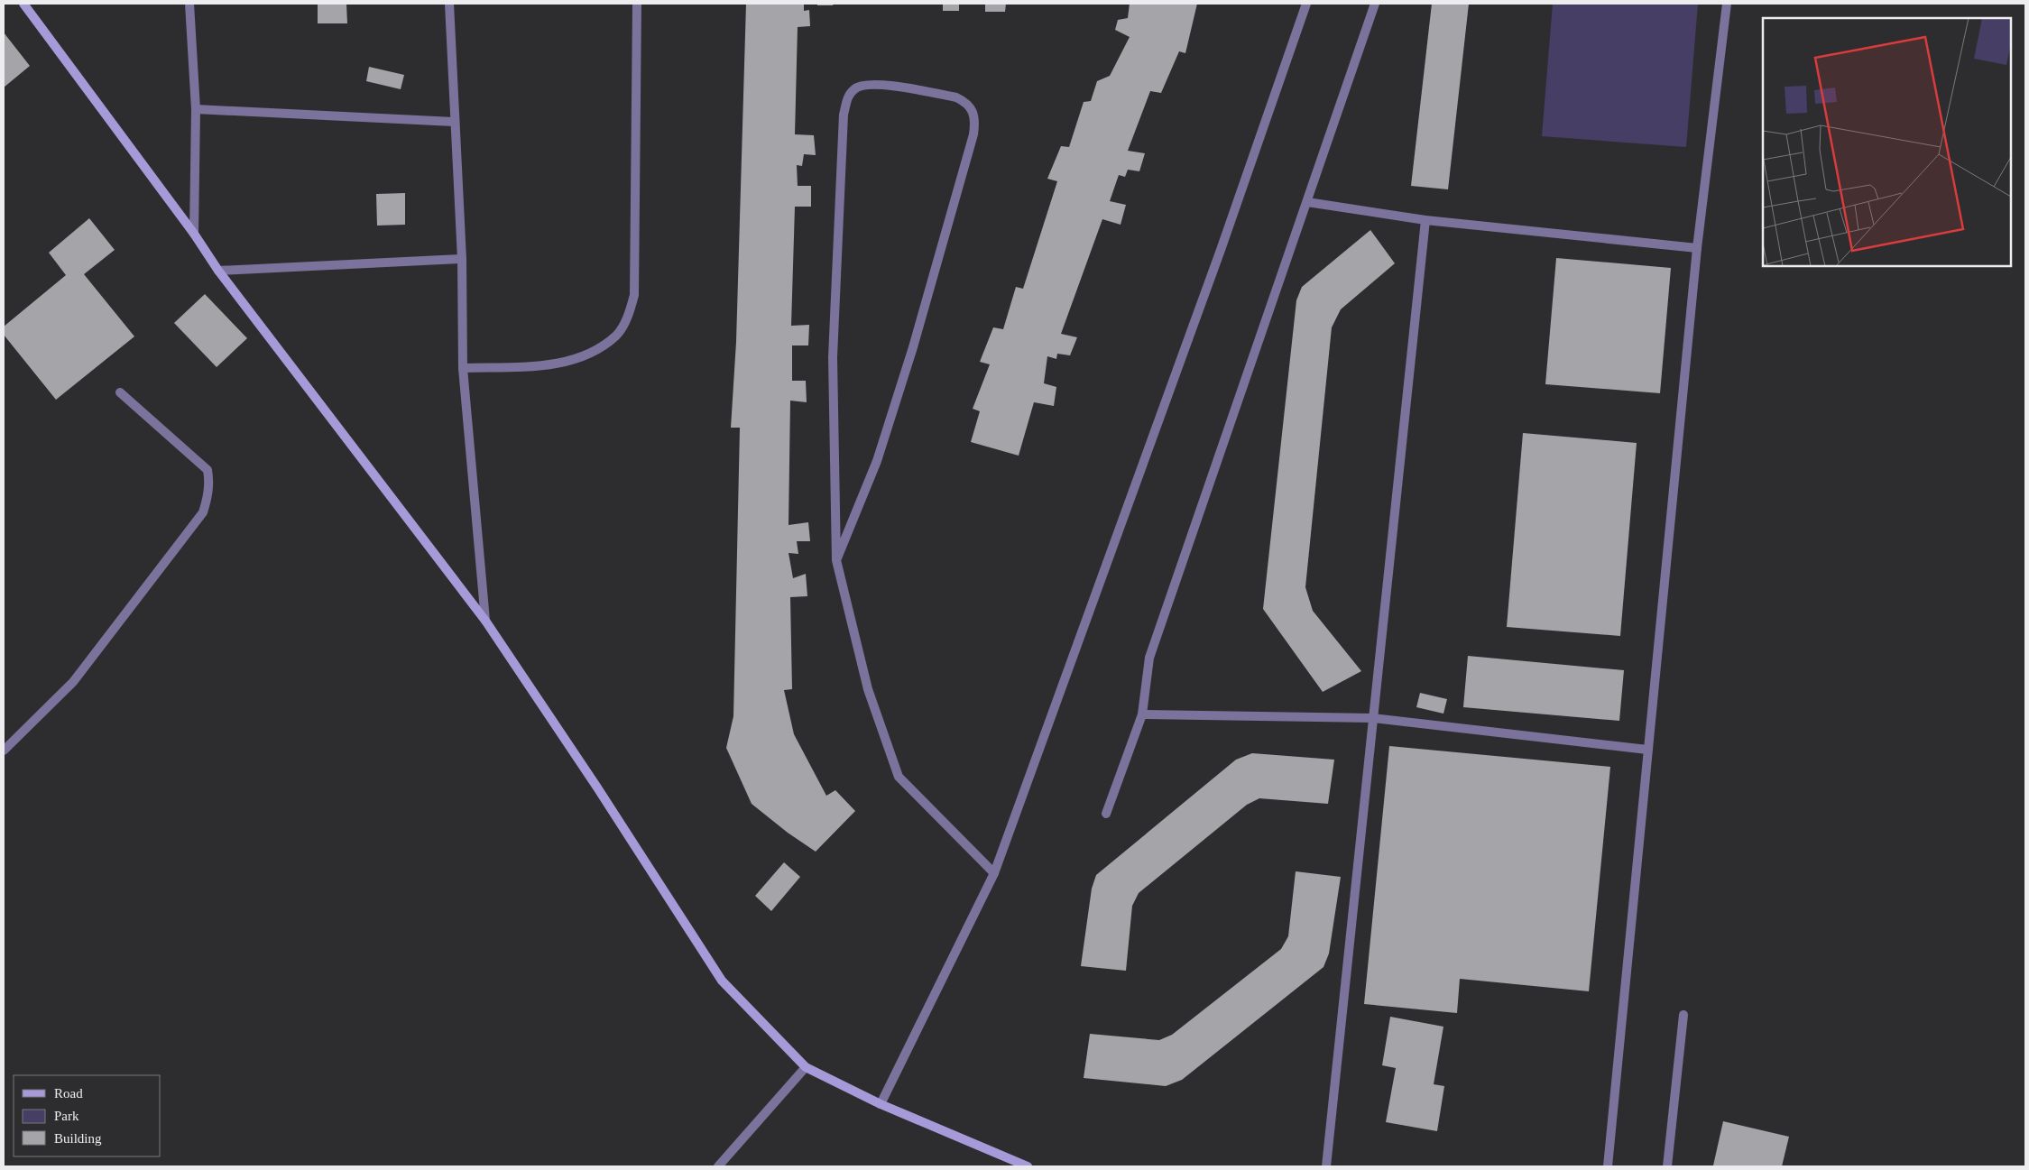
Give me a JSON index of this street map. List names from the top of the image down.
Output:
{
  "legend": ["Road", "Park", "Building"]
}
